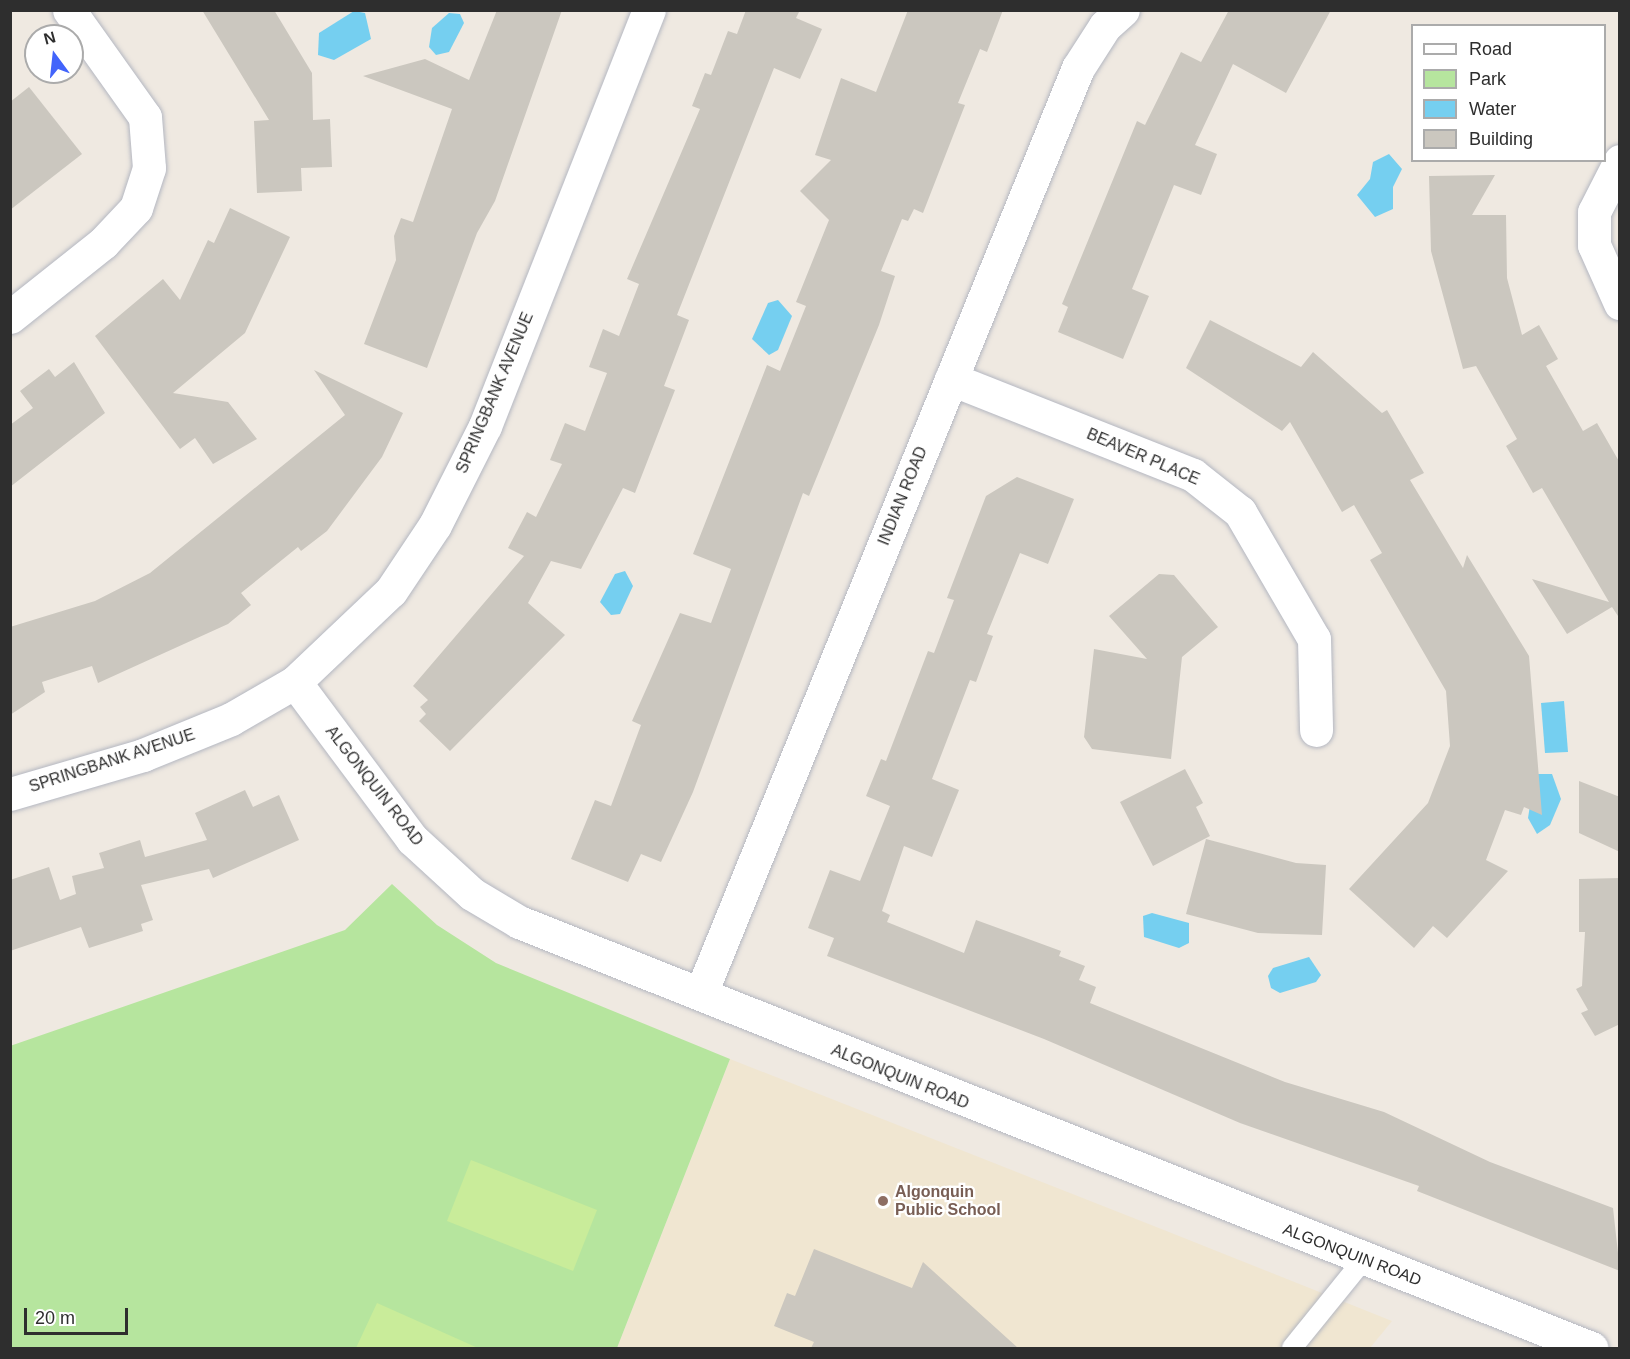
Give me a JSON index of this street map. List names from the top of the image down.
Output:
{
  "streets": {
    "street": [
      "SPRINGBANK AVENUE",
      "BEAVER PLACE",
      "INDIAN ROAD",
      "ALGONQUIN ROAD"
    ]
  },
  "crossings": [
    ["SPRINGBANK AVENUE", "ALGONQUIN ROAD"],
    ["BEAVER PLACE", "INDIAN ROAD"],
    ["INDIAN ROAD", "ALGONQUIN ROAD"]
  ],
  "places": ["Algonquin Public School"],
  "legend": [
    "Road",
    "Park",
    "Water",
    "Building"
  ],
  "scale_bar": "20 m",
  "north": "top"
}
